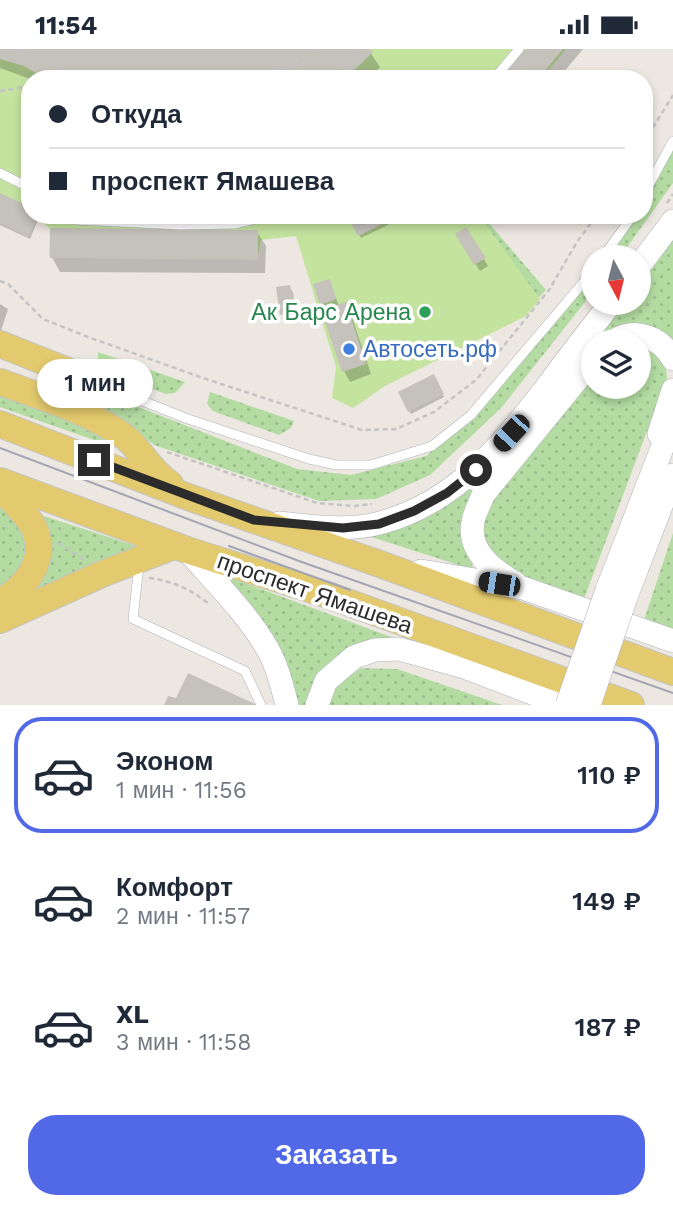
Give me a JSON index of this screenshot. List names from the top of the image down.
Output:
{
  "streets": {
    "main road": ["проспект Ямашева"]
  },
  "places": ["Ак Барс Арена", "Автосеть.рф"],
  "north": "bottom",
  "page": {
    "status": "11:54",
    "banner": ["Откуда", "проспект Ямашева"],
    "bubble": "1 мин",
    "list": [
      {
        "name": "Эконом",
        "note": "1 мин · 11:56",
        "value": "110 ₽"
      },
      {
        "name": "Комфорт",
        "note": "2 мин · 11:57",
        "value": "149 ₽"
      },
      {
        "name": "XL",
        "note": "3 мин · 11:58",
        "value": "187 ₽"
      }
    ],
    "buttons": "Заказать"
  }
}
